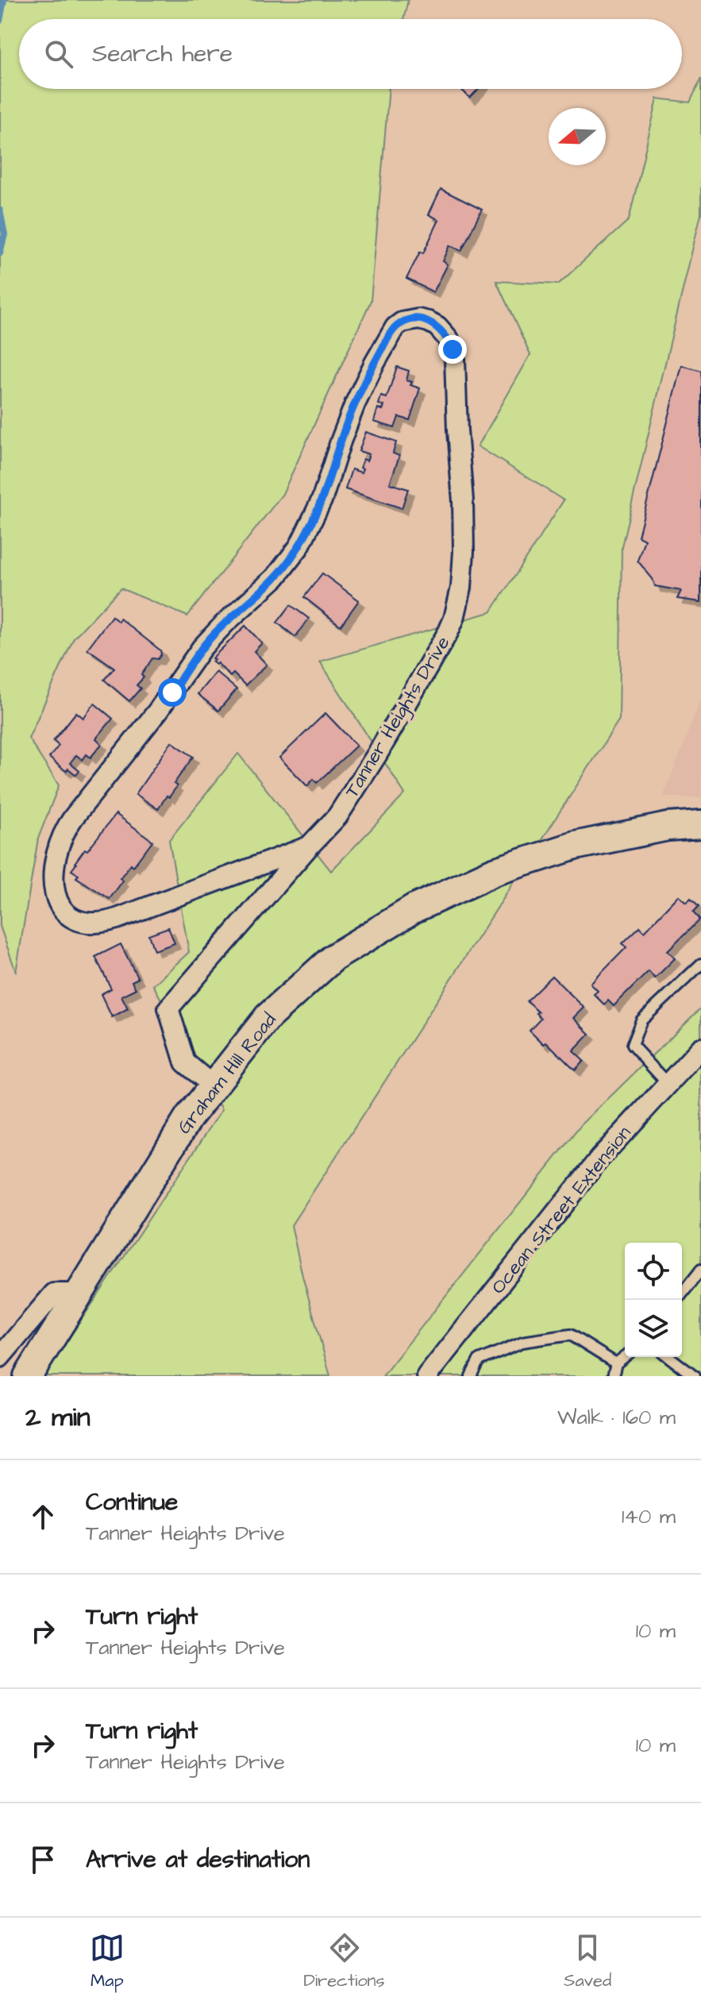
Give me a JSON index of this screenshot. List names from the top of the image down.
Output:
{
  "streets": {
    "main road": ["Graham Hill Road"],
    "street": ["Tanner Heights Drive", "Ocean Street Extension"]
  },
  "crossings": [
    ["Tanner Heights Drive", "Graham Hill Road"]
  ],
  "north": "left",
  "page": {
    "search": "Search here",
    "heading": ["2 min", "Walk · 160 m"],
    "list": [
      ["Continue", "Tanner Heights Drive", "140 m"],
      ["Turn right", "Tanner Heights Drive", "10 m"],
      ["Turn right", "Tanner Heights Drive", "10 m"],
      "Arrive at destination"
    ],
    "nav": ["Map", "Directions", "Saved"]
  }
}
